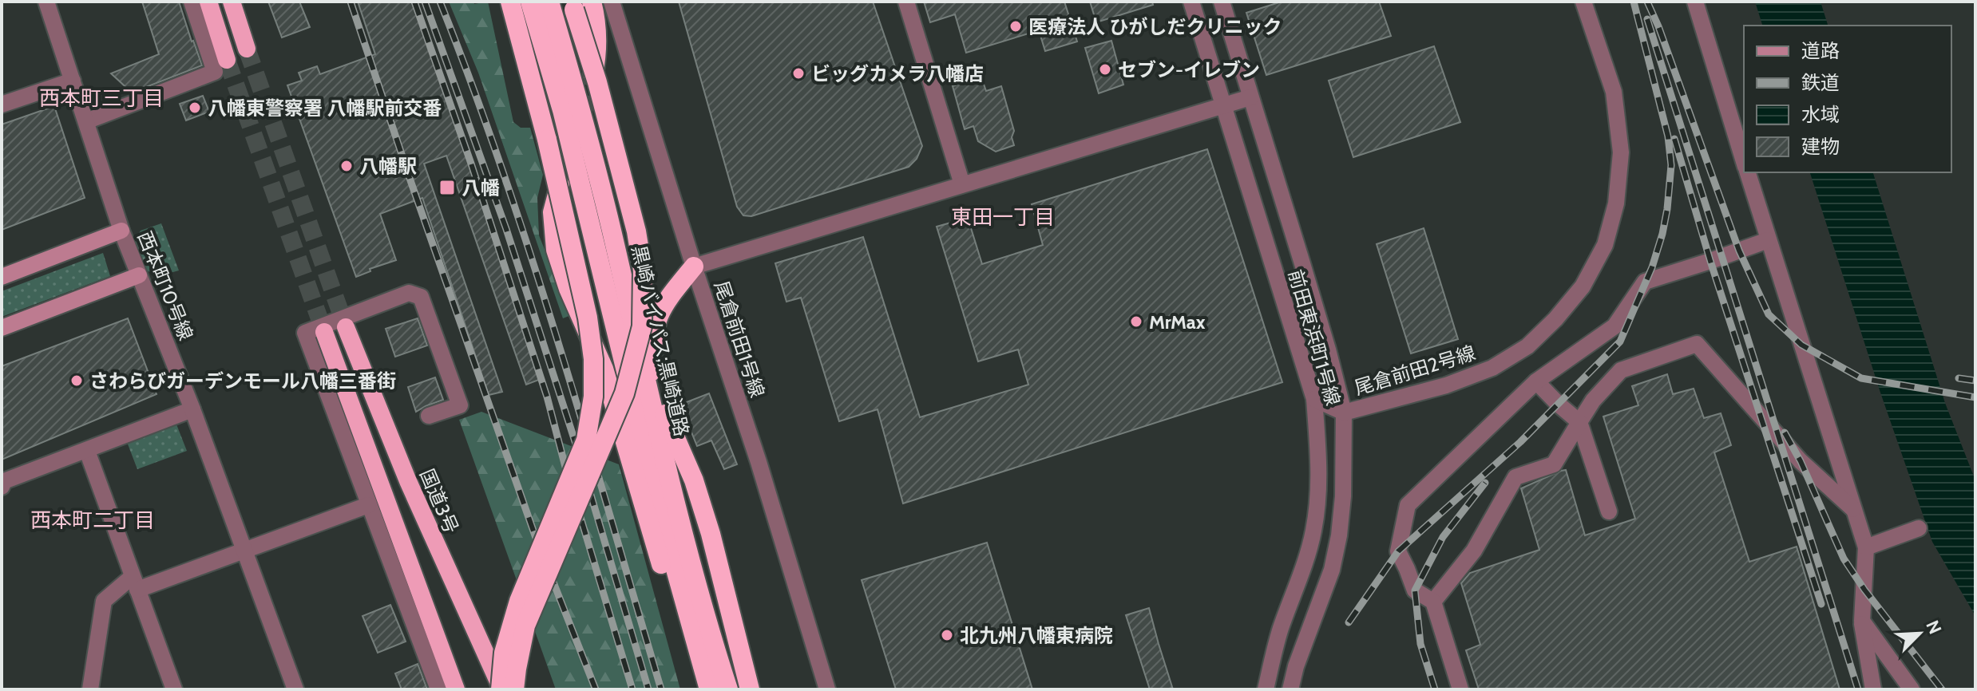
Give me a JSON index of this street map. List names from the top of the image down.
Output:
{
  "streets": {
    "highway": ["黒崎バイパス;黒崎道路", "国道3号"],
    "street": [
      "西本町10号線",
      "前田東浜町1号線",
      "尾倉前田1号線",
      "尾倉前田2号線"
    ]
  },
  "crossings": [
    ["前田東浜町1号線", "尾倉前田2号線"]
  ],
  "districts": ["西本町三丁目", "東田一丁目", "西本町二丁目"],
  "places": {
    "other": [
      "医療法人 ひがしだクリニック",
      "セブン-イレブン",
      "ビッグカメラ八幡店",
      "八幡東警察署 八幡駅前交番",
      "八幡駅",
      "MrMax",
      "さわらびガーデンモール八幡三番街",
      "北九州八幡東病院"
    ],
    "transit": ["八幡"]
  },
  "legend": [
    "道路",
    "鉄道",
    "水域",
    "建物"
  ],
  "north": "top right"
}
